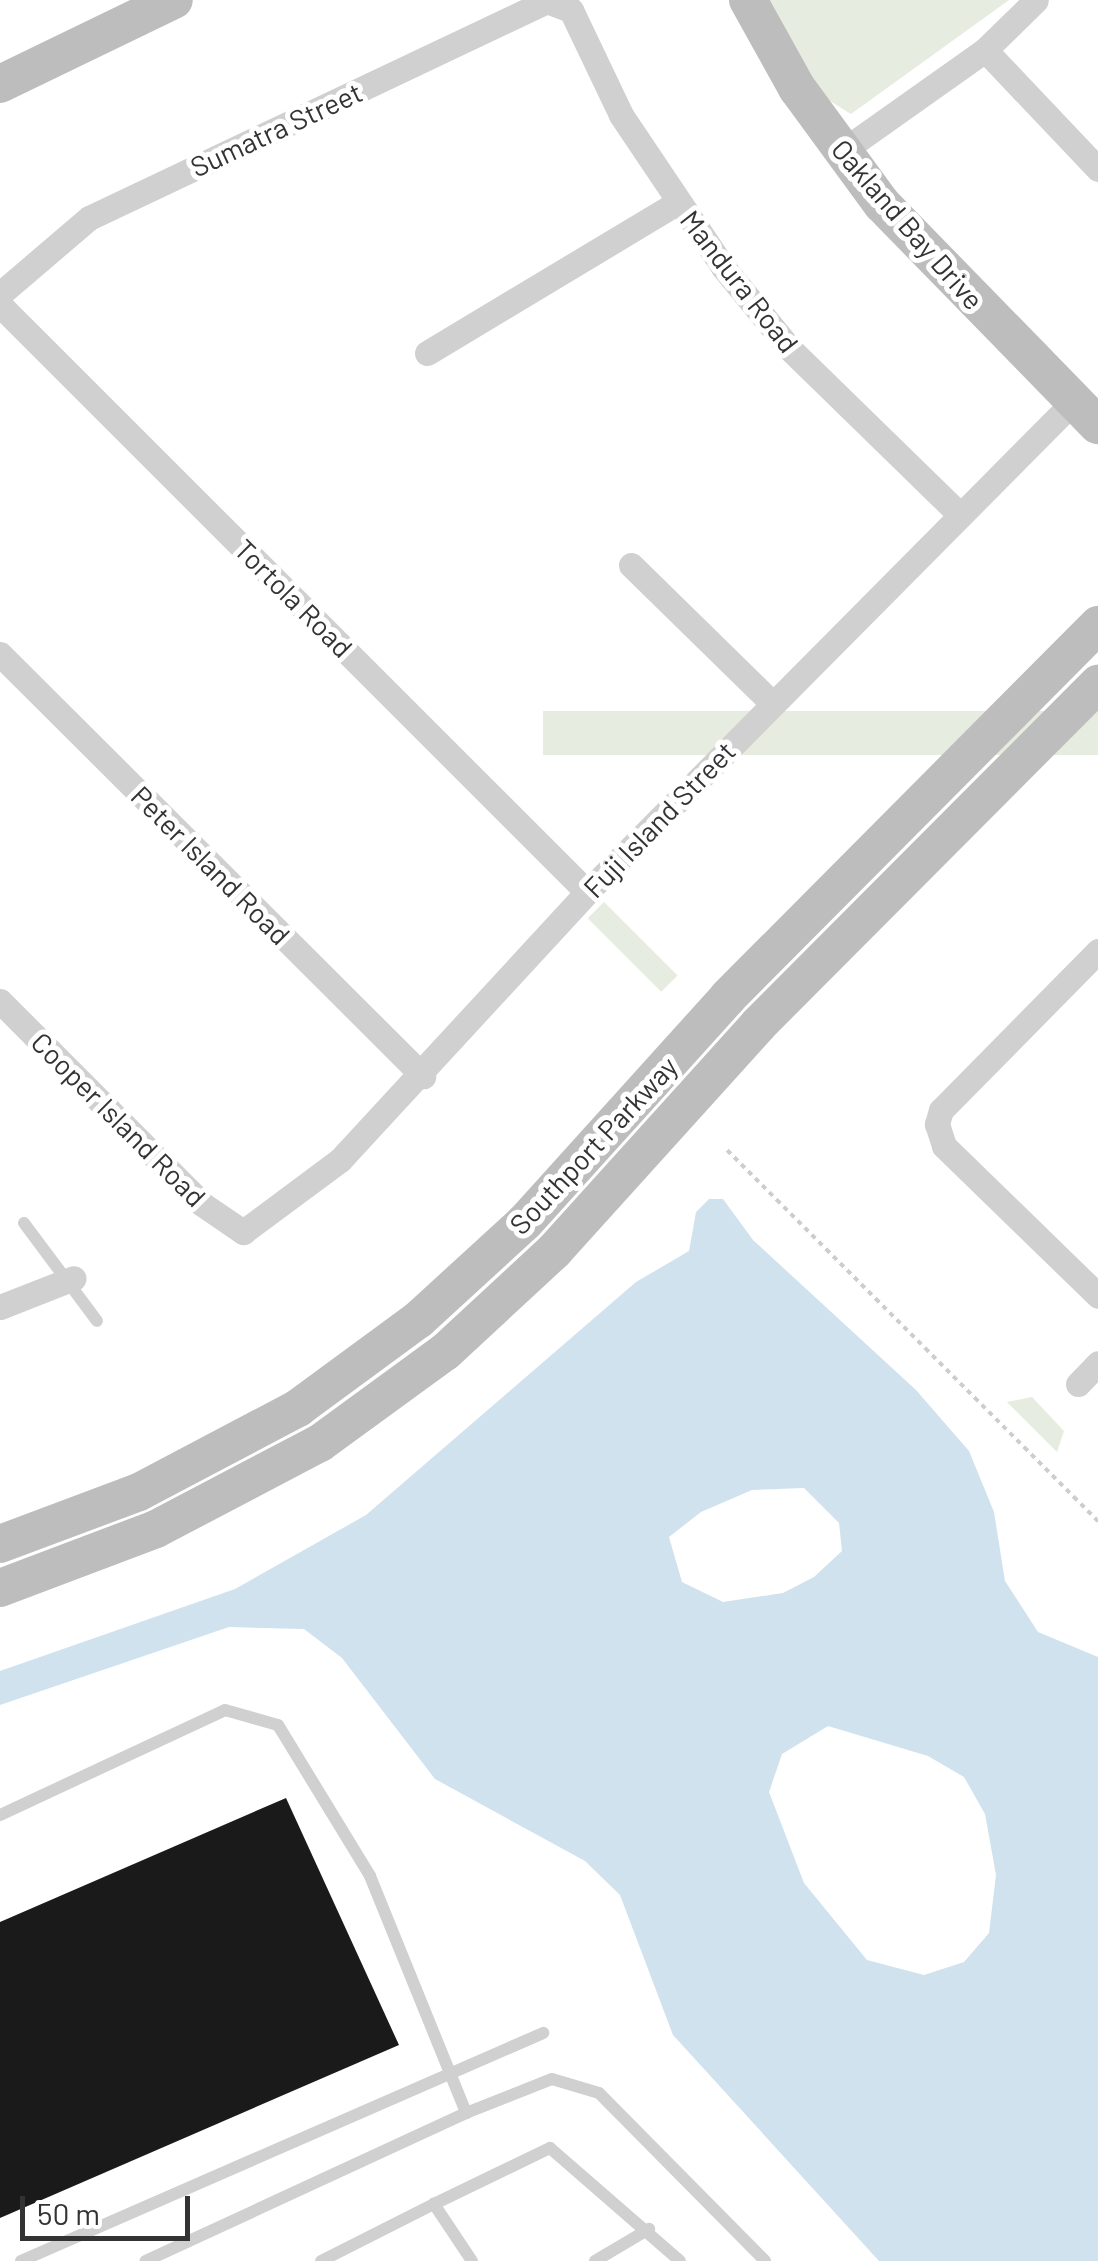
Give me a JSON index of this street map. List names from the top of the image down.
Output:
{
  "streets": {
    "main road": ["Oakland Bay Drive", "Southport Parkway"],
    "street": [
      "Sumatra Street",
      "Mandura Road",
      "Tortola Road",
      "Fuji Island Street",
      "Peter Island Road",
      "Cooper Island Road"
    ]
  },
  "crossings": [
    ["Sumatra Street", "Mandura Road"],
    ["Oakland Bay Drive", "Fuji Island Street"],
    ["Mandura Road", "Fuji Island Street"],
    ["Tortola Road", "Fuji Island Street"],
    ["Fuji Island Street", "Peter Island Road"],
    ["Fuji Island Street", "Cooper Island Road"]
  ],
  "scale_bar": "50 m"
}
